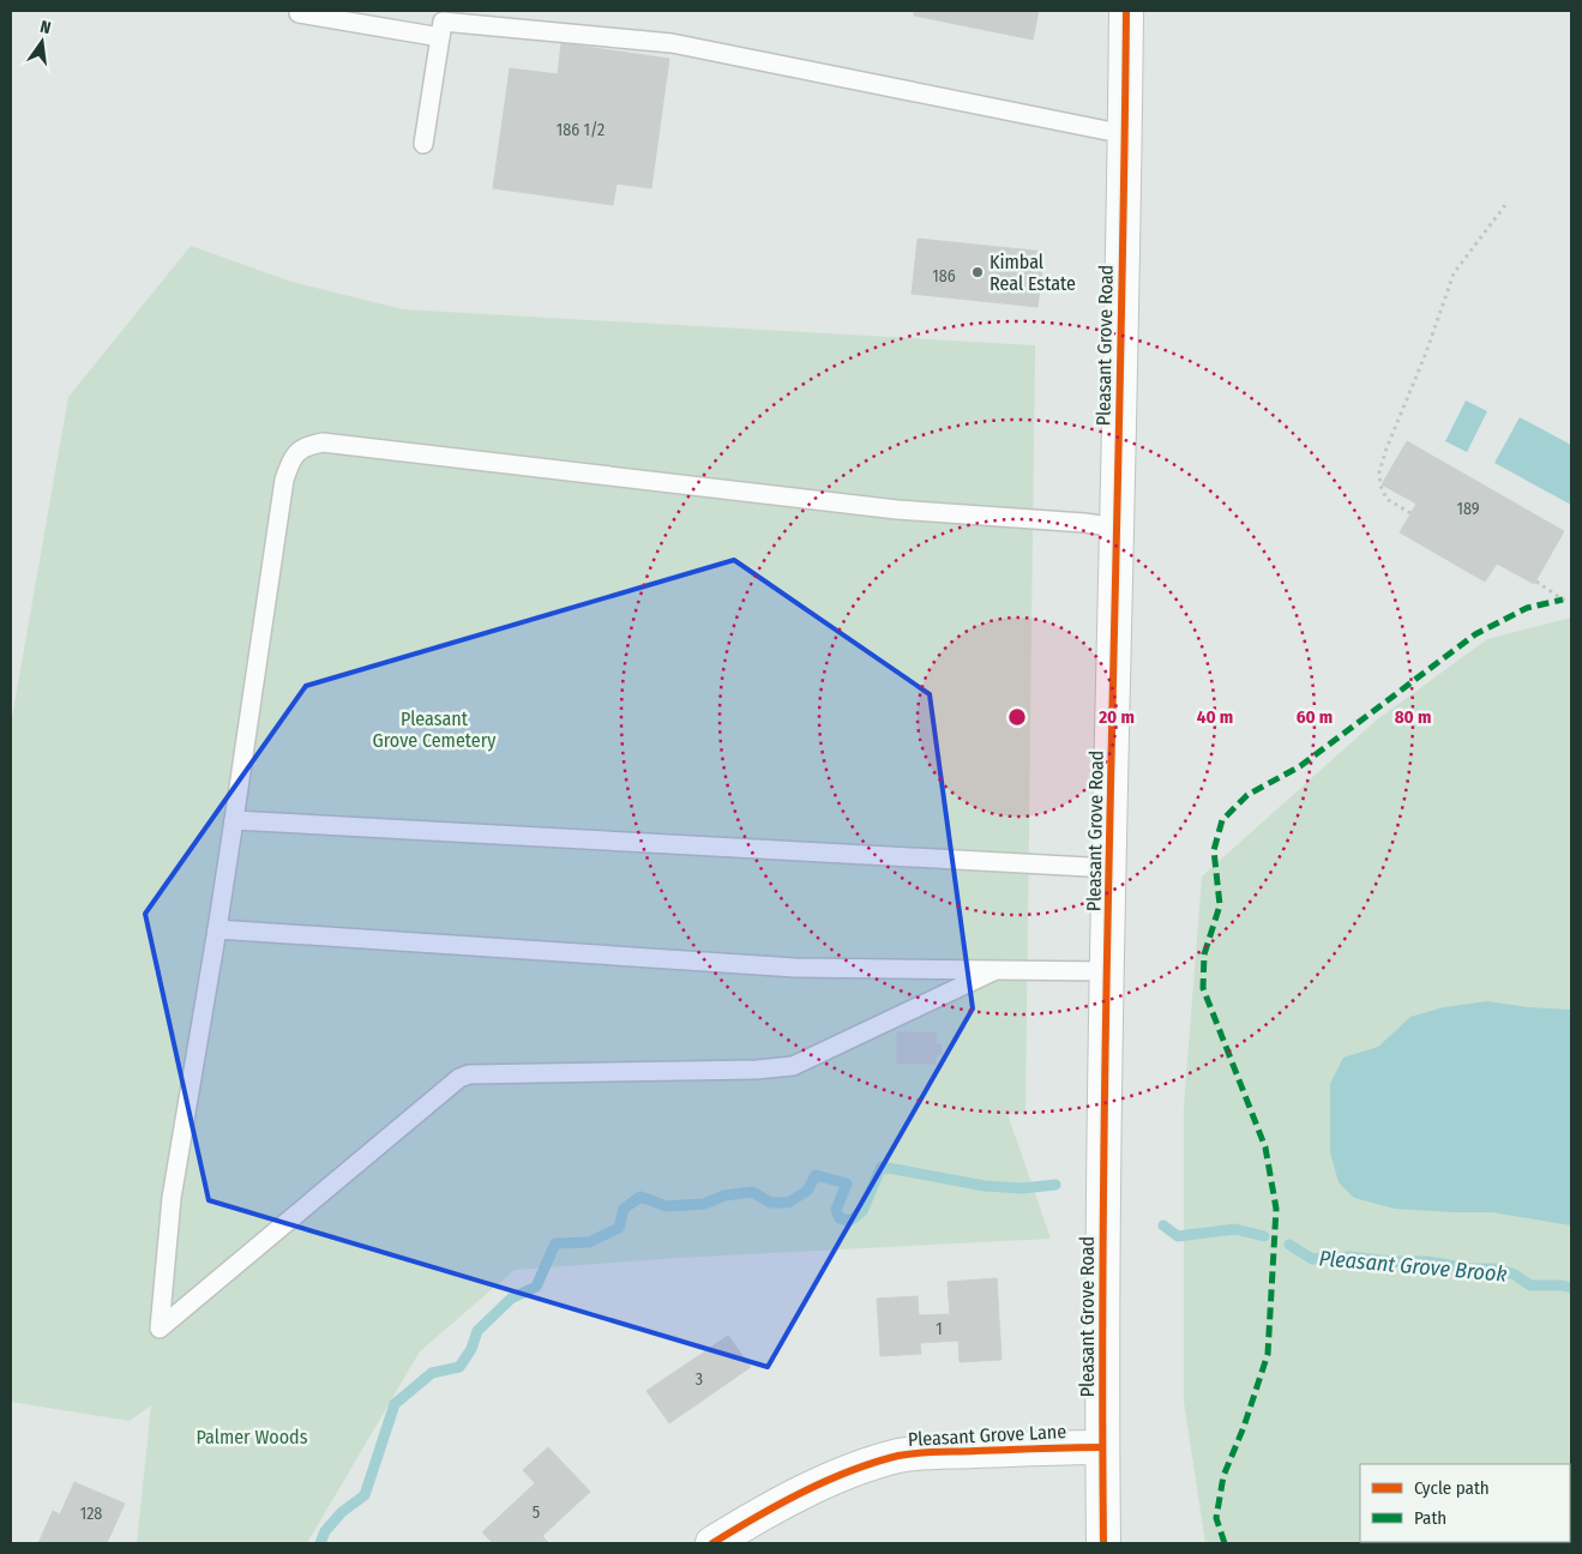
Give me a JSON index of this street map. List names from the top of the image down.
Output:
{
  "streets": {
    "street": ["Pleasant Grove Road", "Pleasant Grove Lane"]
  },
  "crossings": [
    ["Pleasant Grove Road", "Pleasant Grove Lane"]
  ],
  "water": ["Pleasant Grove Brook"],
  "parks": ["Pleasant Grove Cemetery", "Palmer Woods"],
  "places": ["Kimbal Real Estate"],
  "house_numbers": [
    "186 1/2",
    "186",
    "189",
    "1",
    "3",
    "5",
    "128"
  ],
  "legend": ["Cycle path", "Path"],
  "north": "top",
  "rings": [
    "20 m",
    "40 m",
    "60 m",
    "80 m"
  ]
}
